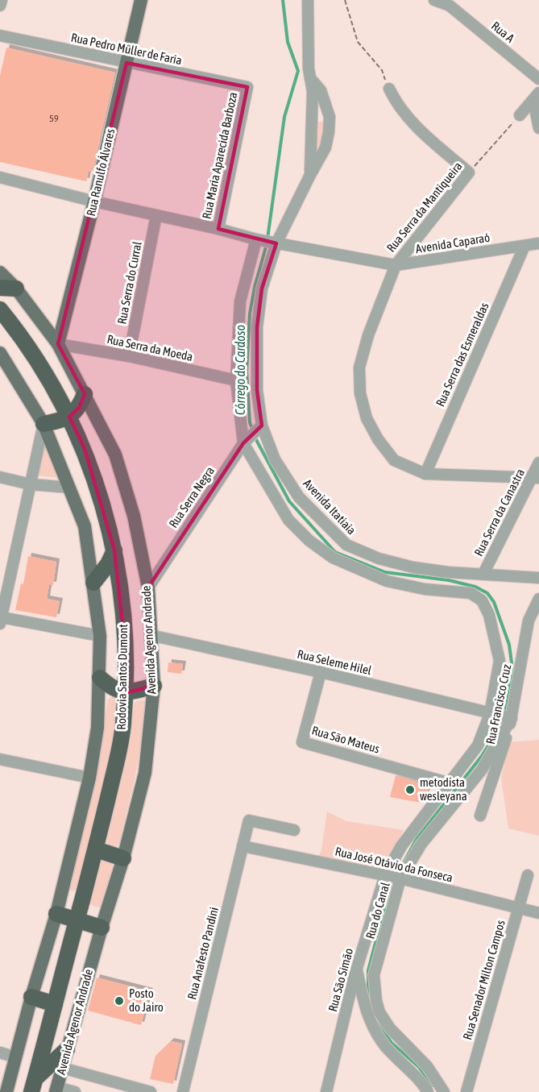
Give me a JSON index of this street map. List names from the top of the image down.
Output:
{
  "streets": {
    "highway": ["Rodovia Santos Dumont"],
    "main road": ["Rua Ranulfo Álvares", "Avenida Agenor Andrade"],
    "street": [
      "Rua A",
      "Rua Pedro Müller de Faria",
      "Rua Maria Aparecida Barboza",
      "Rua Serra da Mantiqueira",
      "Avenida Caparaó",
      "Rua Serra do Curral",
      "Rua Serra da Moeda",
      "Rua Serra das Esmeraldas",
      "Rua Serra Negra",
      "Avenida Itatiaia",
      "Rua Serra da Canastra",
      "Rua Seleme Hilel",
      "Rua Francisco Cruz",
      "Rua São Mateus",
      "Rua José Otávio da Fonseca",
      "Rua do Canal",
      "Rua Anafesto Pandini",
      "Rua São Simão",
      "Rua Senador Milton Campos"
    ]
  },
  "crossings": [
    ["Rua Pedro Müller de Faria", "Rua Maria Aparecida Barboza"],
    ["Rua Pedro Müller de Faria", "Rua Ranulfo Álvares"],
    ["Rua Maria Aparecida Barboza", "Avenida Caparaó"],
    ["Rua Ranulfo Álvares", "Avenida Caparaó"],
    ["Rua Ranulfo Álvares", "Rua Serra da Moeda"],
    ["Rua Ranulfo Álvares", "Avenida Agenor Andrade"],
    ["Rua Serra da Mantiqueira", "Avenida Caparaó"],
    ["Rua Serra da Mantiqueira", "Rua Serra das Esmeraldas"],
    ["Rua Serra da Mantiqueira", "Rua Serra da Canastra"],
    ["Avenida Caparaó", "Rua Serra do Curral"],
    ["Avenida Caparaó", "Rua Serra das Esmeraldas"],
    ["Avenida Caparaó", "Avenida Itatiaia"],
    ["Rua Serra do Curral", "Rua Serra da Moeda"],
    ["Rua Serra da Moeda", "Avenida Agenor Andrade"],
    ["Rua Serra Negra", "Avenida Itatiaia"],
    ["Rua Serra Negra", "Avenida Agenor Andrade"],
    ["Rua Serra Negra", "Rua do Canal"],
    ["Avenida Itatiaia", "Rua Serra da Canastra"],
    ["Avenida Agenor Andrade", "Rua Seleme Hilel"],
    ["Rua Seleme Hilel", "Rua Francisco Cruz"],
    ["Rua Seleme Hilel", "Rua São Mateus"],
    ["Rua Seleme Hilel", "Rua do Canal"],
    ["Rua Francisco Cruz", "Rua do Canal"],
    ["Rua São Mateus", "Rua do Canal"],
    ["Rua José Otávio da Fonseca", "Rua do Canal"],
    ["Rua José Otávio da Fonseca", "Rua Anafesto Pandini"],
    ["Rua José Otávio da Fonseca", "Rua São Simão"],
    ["Rua José Otávio da Fonseca", "Rua Senador Milton Campos"],
    ["Rua do Canal", "Rua São Simão"]
  ],
  "water": ["Córrego do Cardoso"],
  "places": ["metodista wesleyana", "Posto do Jairo"],
  "house_numbers": ["59"]
}
